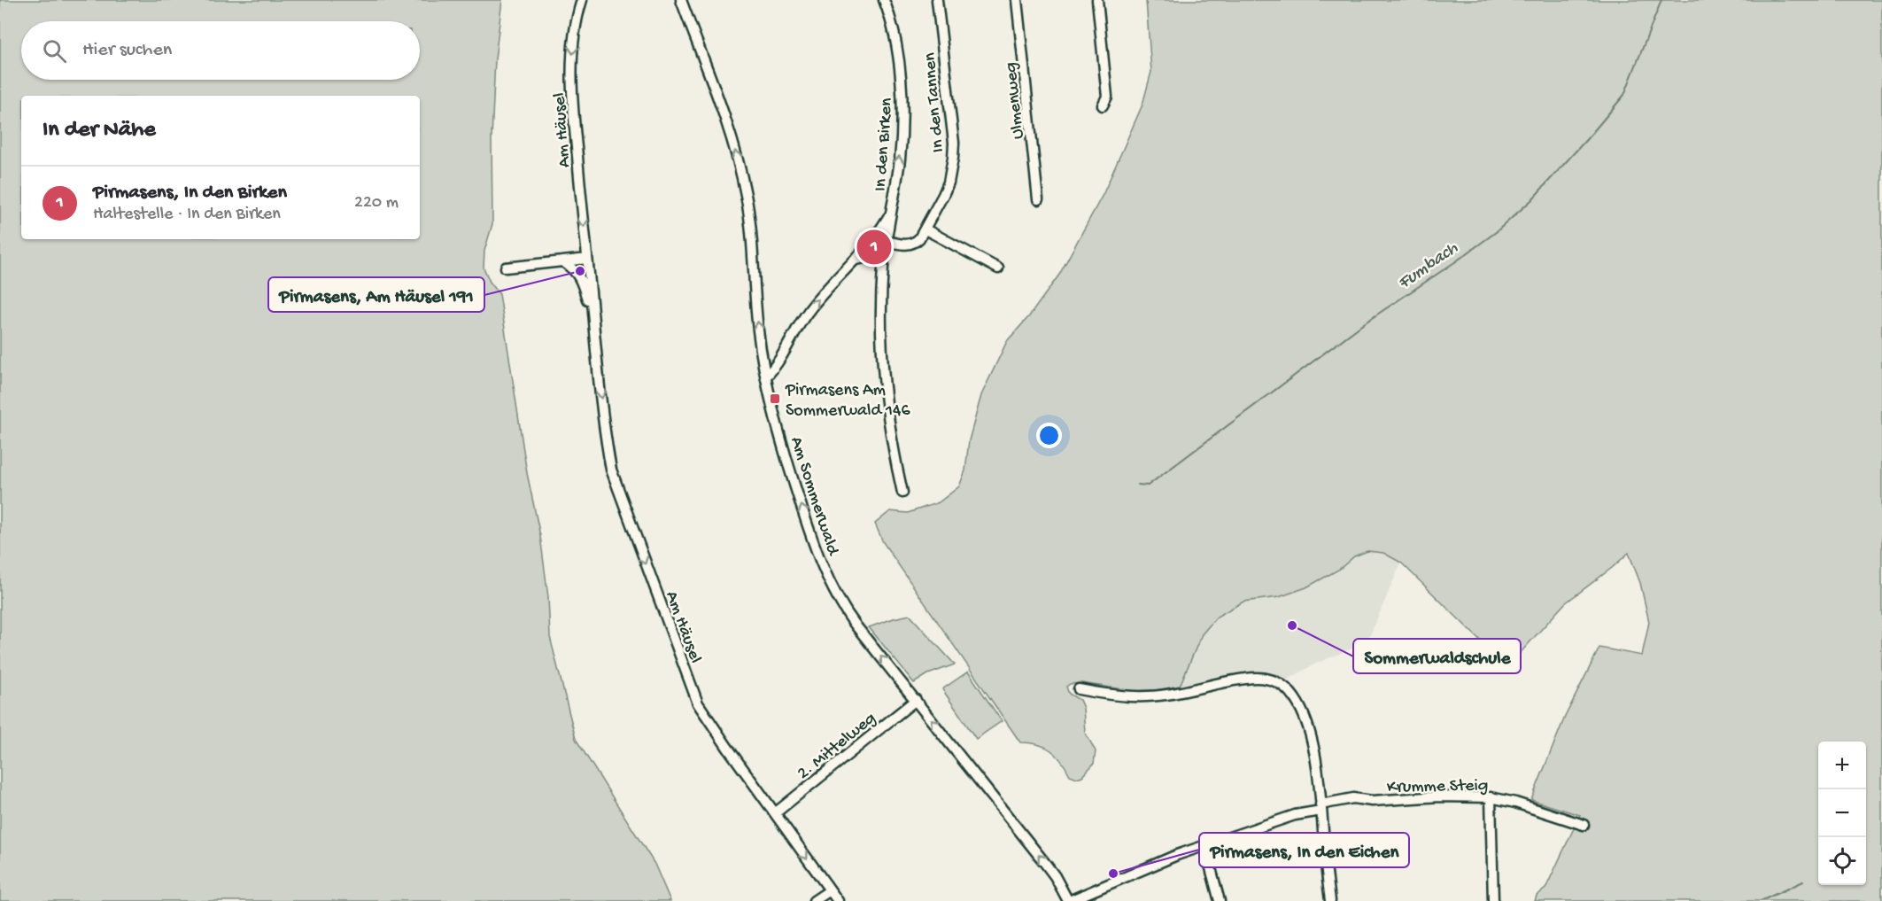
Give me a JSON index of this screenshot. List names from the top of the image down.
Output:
{
  "streets": {
    "street": [
      "Ulmenweg",
      "In den Tannen",
      "Am Häusel",
      "In den Birken",
      "Am Sommerwald",
      "2. Mittelweg",
      "Krumme Steig"
    ]
  },
  "crossings": [
    ["Am Häusel", "2. Mittelweg"],
    ["In den Birken", "Am Sommerwald"],
    ["Am Sommerwald", "2. Mittelweg"],
    ["Am Sommerwald", "Krumme Steig"]
  ],
  "one_way": ["Am Häusel", "In den Birken", "Am Sommerwald"],
  "water": ["Fumbach"],
  "places": {
    "other": ["Pirmasens, Am Häusel 191", "Sommerwaldschule", "Pirmasens, In den Eichen"],
    "transit": ["Pirmasens Am Sommerwald 146"]
  },
  "page": {
    "search": "Hier suchen",
    "heading": "In der Nähe",
    "list": [
      {
        "mark": "1",
        "name": "Pirmasens, In den Birken",
        "note": "Haltestelle · In den Birken",
        "value": "220 m"
      }
    ],
    "pins": "1",
    "map_buttons": ["+", "−"]
  }
}
